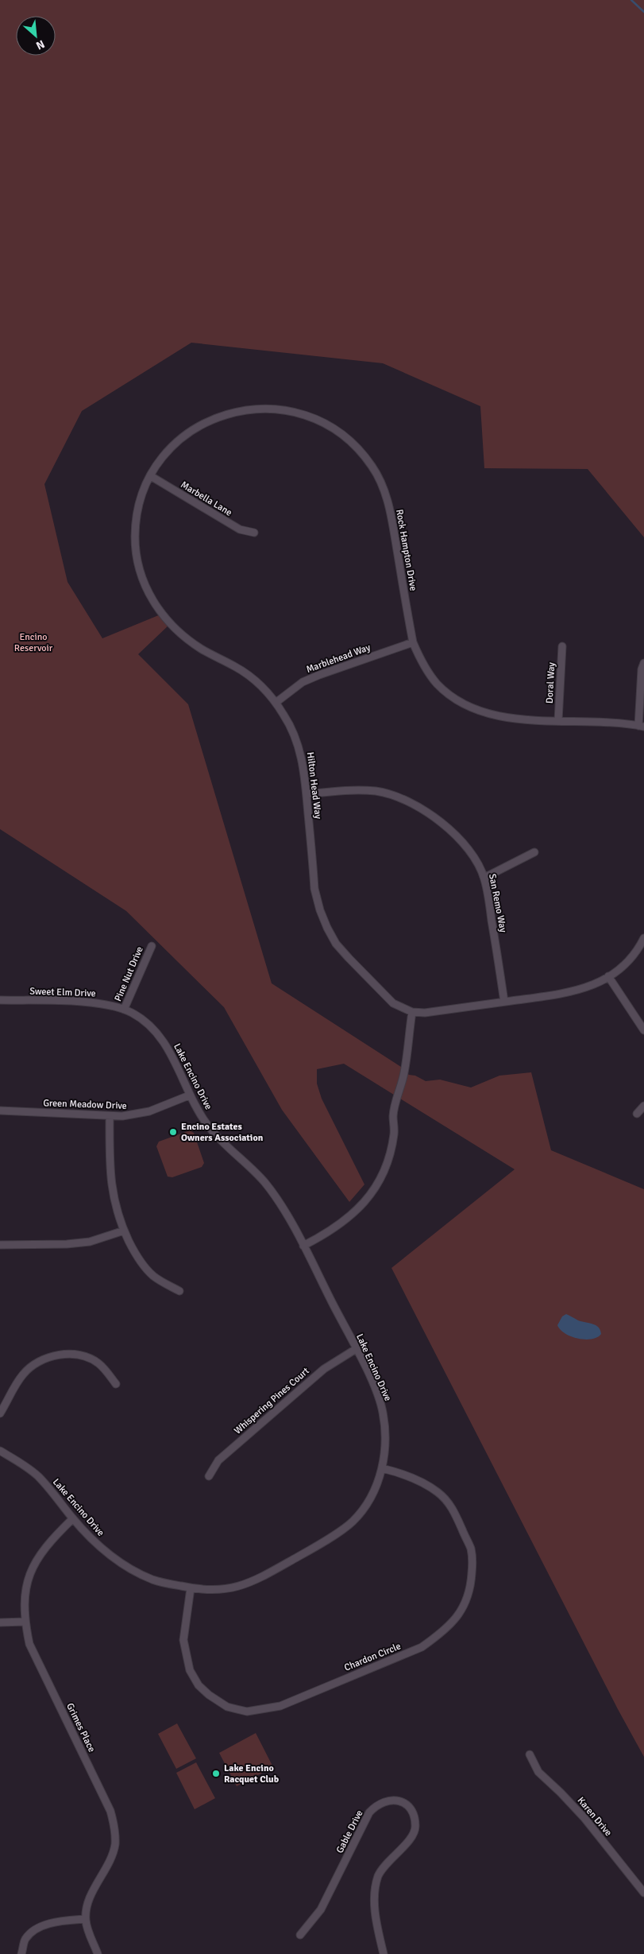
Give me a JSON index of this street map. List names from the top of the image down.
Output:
{
  "streets": {
    "street": [
      "Marbella Lane",
      "Rock Hampton Drive",
      "Marblehead Way",
      "Doral Way",
      "Hilton Head Way",
      "San Remo Way",
      "Pine Nut Drive",
      "Sweet Elm Drive",
      "Lake Encino Drive",
      "Green Meadow Drive",
      "Whispering Pines Court",
      "Chardon Circle",
      "Grimes Place",
      "Karen Drive",
      "Gable Drive"
    ]
  },
  "crossings": [
    ["Marbella Lane", "Rock Hampton Drive"],
    ["Marbella Lane", "Hilton Head Way"],
    ["Rock Hampton Drive", "Marblehead Way"],
    ["Rock Hampton Drive", "Doral Way"],
    ["Rock Hampton Drive", "Hilton Head Way"],
    ["Marblehead Way", "Hilton Head Way"],
    ["Hilton Head Way", "San Remo Way"],
    ["Pine Nut Drive", "Sweet Elm Drive"],
    ["Pine Nut Drive", "Lake Encino Drive"],
    ["Sweet Elm Drive", "Lake Encino Drive"],
    ["Lake Encino Drive", "Green Meadow Drive"],
    ["Lake Encino Drive", "Whispering Pines Court"],
    ["Lake Encino Drive", "Chardon Circle"],
    ["Lake Encino Drive", "Grimes Place"]
  ],
  "parks": ["Encino Reservoir"],
  "places": ["Encino Estates Owners Association", "Lake Encino Racquet Club"],
  "north": "bottom right"
}
